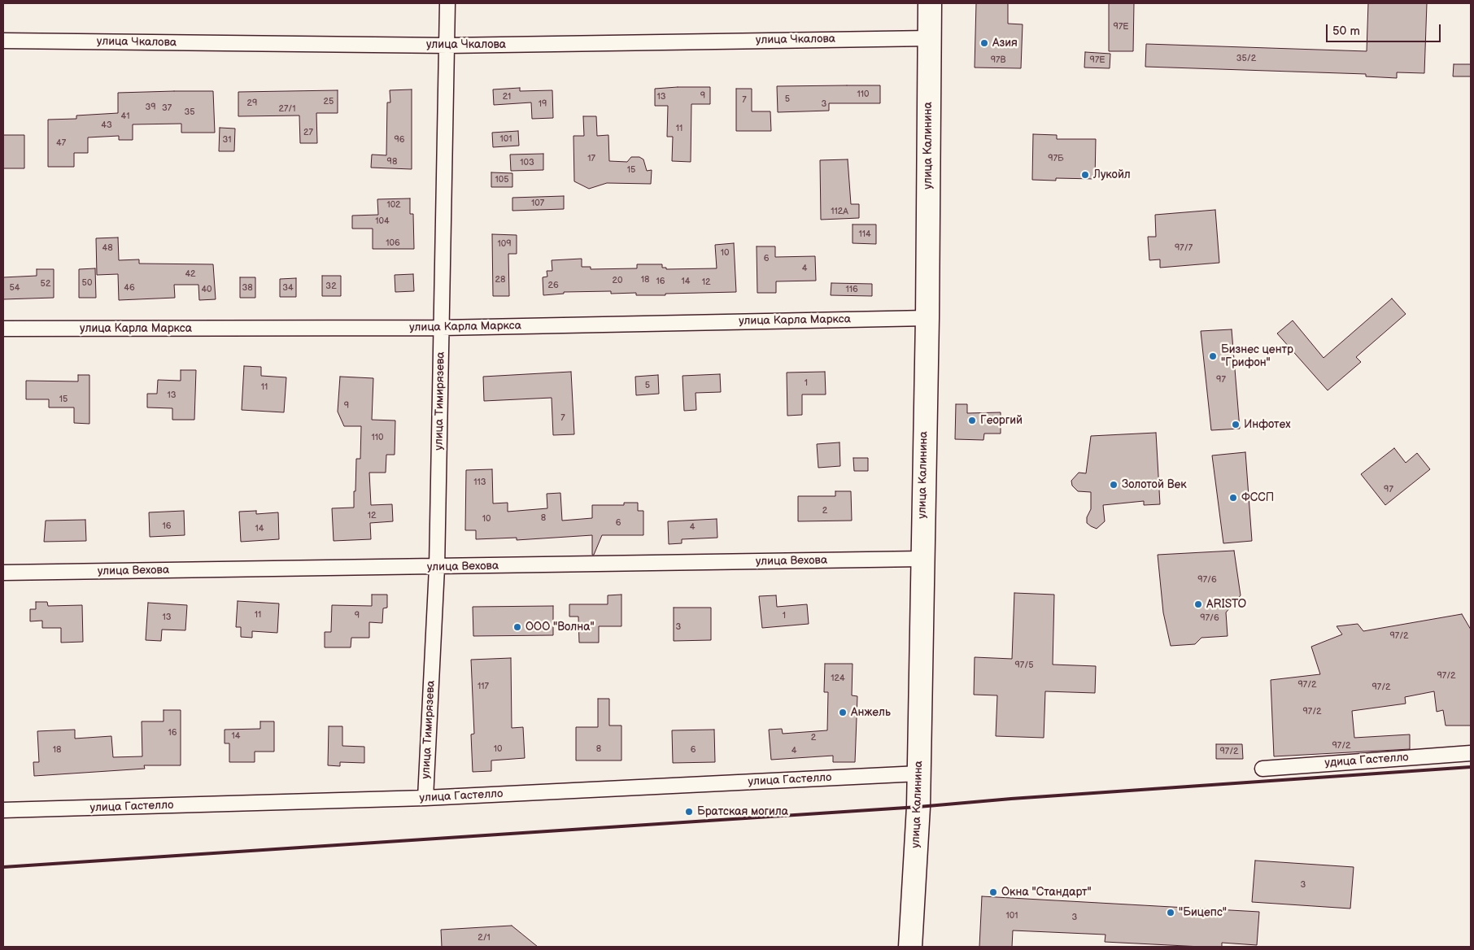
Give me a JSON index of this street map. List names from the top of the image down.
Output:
{
  "streets": {
    "main road": ["улица Калинина"],
    "street": [
      "улица Чкалова",
      "улица Карла Маркса",
      "улица Тимирязева",
      "улица Вехова",
      "удица Гастелло",
      "улица Гастелло"
    ]
  },
  "crossings": [
    ["улица Чкалова", "улица Калинина"],
    ["улица Чкалова", "улица Тимирязева"],
    ["улица Калинина", "улица Карла Маркса"],
    ["улица Калинина", "улица Вехова"],
    ["улица Калинина", "улица Гастелло"],
    ["улица Карла Маркса", "улица Тимирязева"],
    ["улица Тимирязева", "улица Вехова"],
    ["улица Тимирязева", "улица Гастелло"]
  ],
  "places": [
    "Азия",
    "Лукойл",
    "Бизнес центр \"Грифон\"",
    "Георгий",
    "Инфотех",
    "Золотой Век",
    "ФССП",
    "ARISTO",
    "ООО \"Волна\"",
    "Анжель",
    "Братская могила",
    "Окна \"Стандарт\"",
    "\"Бицепс\""
  ],
  "house_numbers": [
    "97Е",
    "35/2",
    "97В",
    "97Е",
    "110",
    "9",
    "21",
    "13",
    "5",
    "7",
    "25",
    "29",
    "19",
    "3",
    "39",
    "37",
    "27/1",
    "35",
    "41",
    "43",
    "11",
    "27",
    "101",
    "31",
    "96",
    "47",
    "17",
    "97Б",
    "98",
    "103",
    "15",
    "105",
    "107",
    "102",
    "112А",
    "104",
    "114",
    "106",
    "109",
    "48",
    "97/7",
    "10",
    "6",
    "4",
    "42",
    "28",
    "18",
    "20",
    "16",
    "14",
    "12",
    "50",
    "52",
    "26",
    "32",
    "54",
    "46",
    "38",
    "34",
    "40",
    "116",
    "97",
    "1",
    "5",
    "11",
    "13",
    "15",
    "9",
    "7",
    "110",
    "113",
    "97",
    "2",
    "12",
    "8",
    "10",
    "6",
    "16",
    "4",
    "14",
    "97/6",
    "11",
    "9",
    "1",
    "13",
    "97/6",
    "3",
    "97/2",
    "97/5",
    "97/2",
    "124",
    "97/2",
    "117",
    "97/2",
    "97/2",
    "16",
    "14",
    "2",
    "97/2",
    "10",
    "8",
    "18",
    "6",
    "4",
    "97/2",
    "3",
    "101",
    "3",
    "2/1"
  ],
  "scale_bar": "50 m"
}
